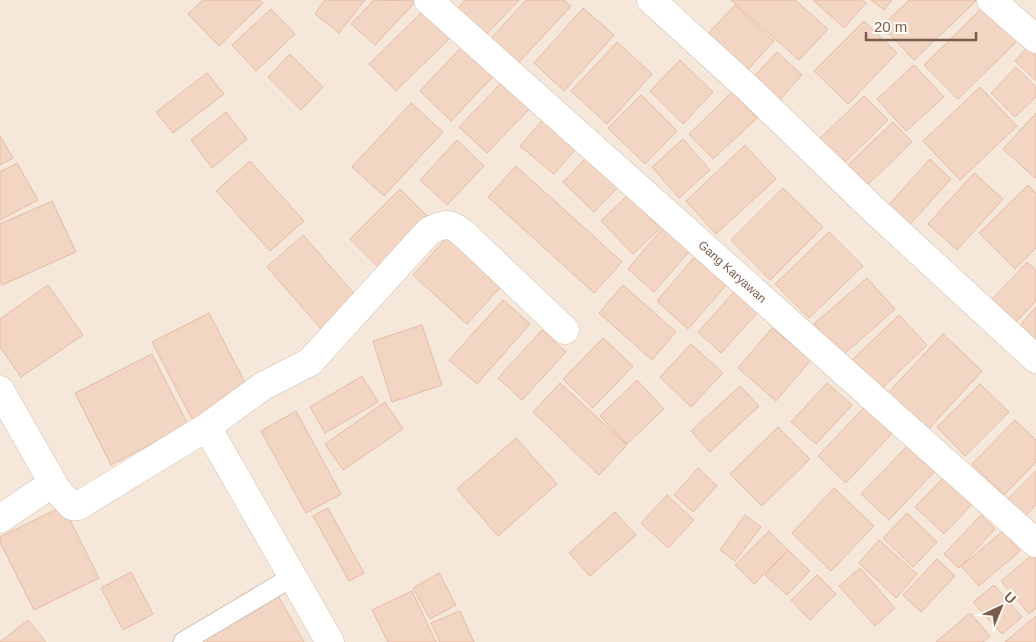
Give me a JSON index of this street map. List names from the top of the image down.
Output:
{
  "streets": {
    "street": ["Gang Karyawan"]
  },
  "scale_bar": "20 m",
  "north": "top right"
}
